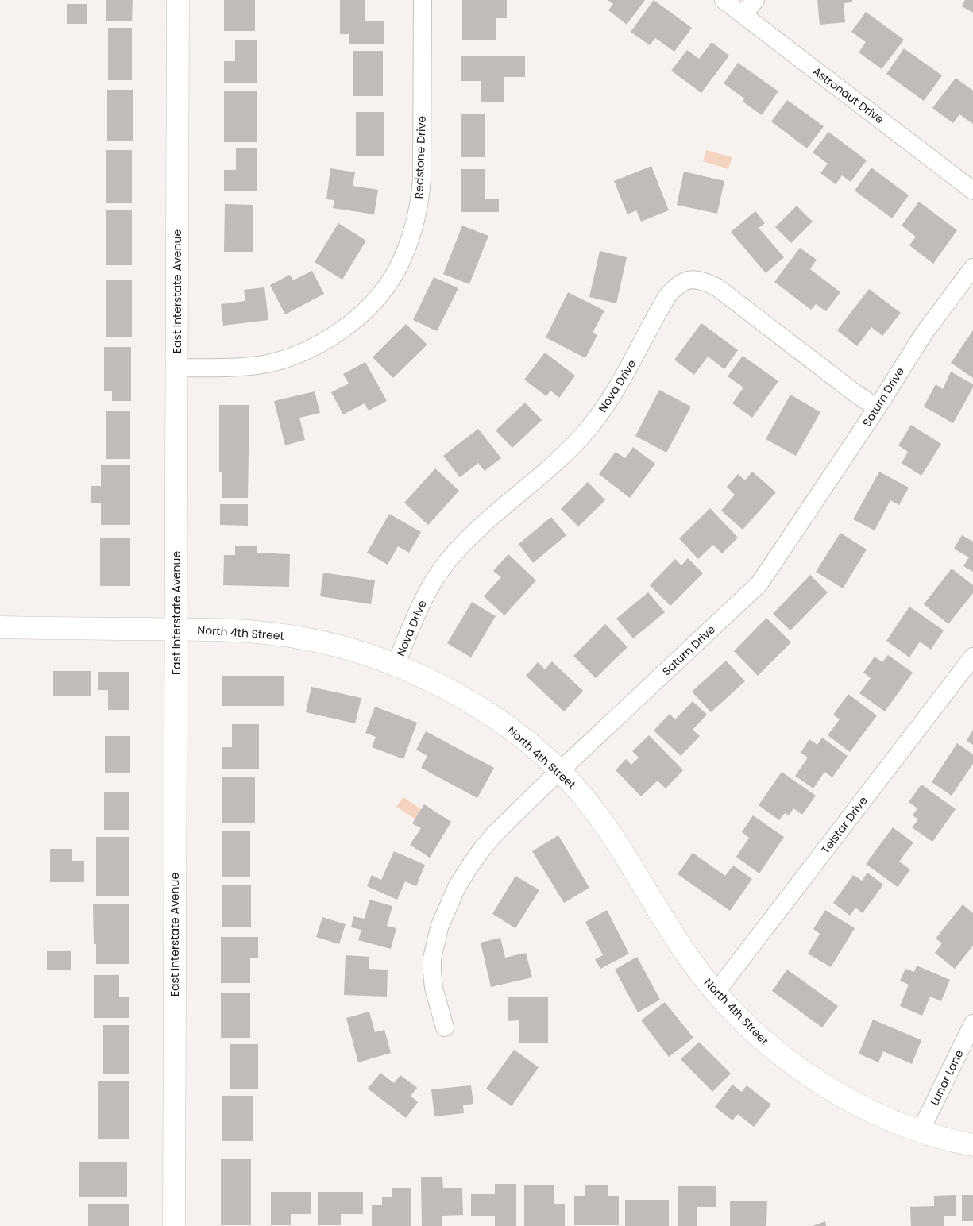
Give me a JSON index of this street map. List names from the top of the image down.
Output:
{
  "streets": {
    "street": [
      "Astronaut Drive",
      "Redstone Drive",
      "East Interstate Avenue",
      "Nova Drive",
      "Saturn Drive",
      "North 4th Street",
      "Telstar Drive",
      "Lunar Lane"
    ]
  },
  "crossings": [
    ["Redstone Drive", "East Interstate Avenue"],
    ["East Interstate Avenue", "North 4th Street"],
    ["Nova Drive", "Saturn Drive"],
    ["Nova Drive", "North 4th Street"],
    ["Saturn Drive", "North 4th Street"],
    ["North 4th Street", "Telstar Drive"],
    ["North 4th Street", "Lunar Lane"]
  ]
}
